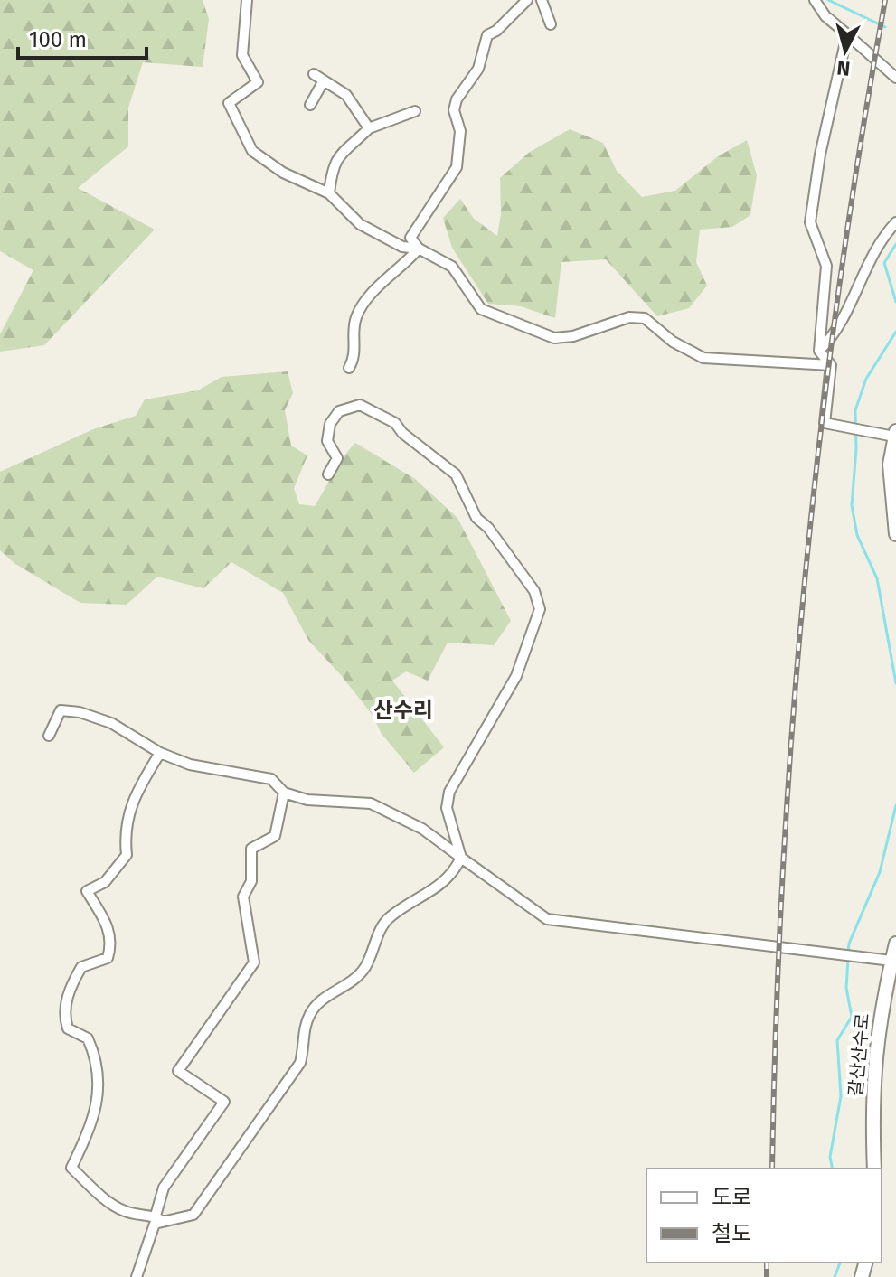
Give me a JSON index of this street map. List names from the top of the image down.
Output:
{
  "streets": {
    "main road": ["갈산산수로"]
  },
  "districts": ["산수리"],
  "legend": ["도로", "철도"],
  "scale_bar": "100 m",
  "north": "bottom"
}
